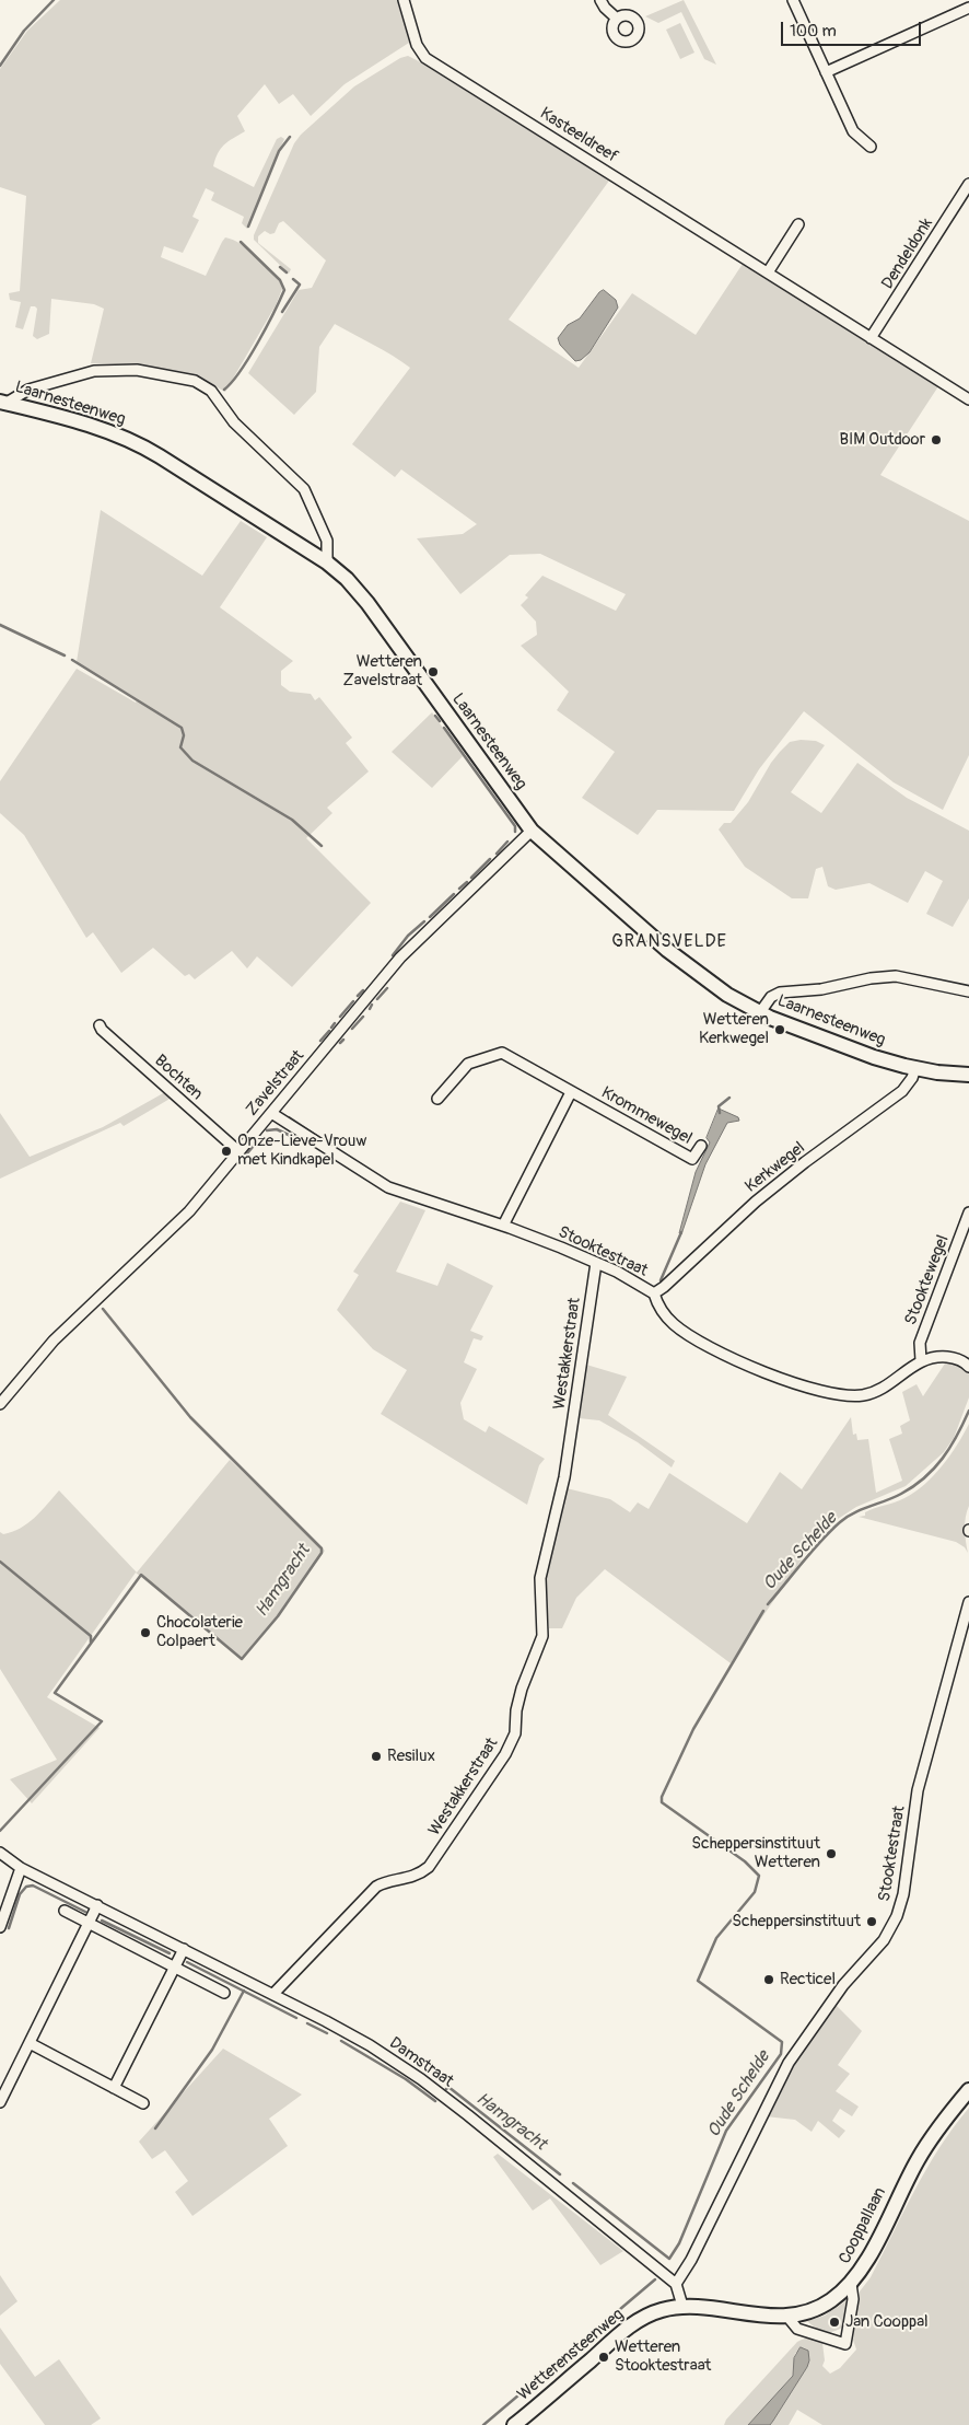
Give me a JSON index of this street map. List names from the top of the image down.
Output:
{
  "streets": {
    "street": [
      "Kasteeldreef",
      "Dendeldonk",
      "Laarnesteenweg",
      "Bochten",
      "Zavelstraat",
      "Krommewegel",
      "Kerkwegel",
      "Stooktestraat",
      "Stooktewegel",
      "Westakkerstraat",
      "Damstraat",
      "Cooppallaan",
      "Wetterensteenweg"
    ]
  },
  "crossings": [
    ["Kasteeldreef", "Dendeldonk"],
    ["Laarnesteenweg", "Zavelstraat"],
    ["Laarnesteenweg", "Kerkwegel"],
    ["Bochten", "Zavelstraat"],
    ["Zavelstraat", "Stooktestraat"],
    ["Kerkwegel", "Stooktestraat"],
    ["Stooktestraat", "Stooktewegel"],
    ["Stooktestraat", "Westakkerstraat"],
    ["Stooktestraat", "Damstraat"],
    ["Westakkerstraat", "Damstraat"],
    ["Cooppallaan", "Wetterensteenweg"]
  ],
  "districts": ["GRANSVELDE"],
  "water": ["Oude Schelde", "Hamgracht"],
  "places": [
    "BIM Outdoor",
    "Wetteren Zavelstraat",
    "Wetteren Kerkwegel",
    "Onze-Lieve-Vrouw met Kindkapel",
    "Chocolaterie Colpaert",
    "Resilux",
    "Scheppersinstituut Wetteren",
    "Scheppersinstituut",
    "Recticel",
    "Jan Cooppal",
    "Wetteren Stooktestraat"
  ],
  "scale_bar": "100 m"
}
